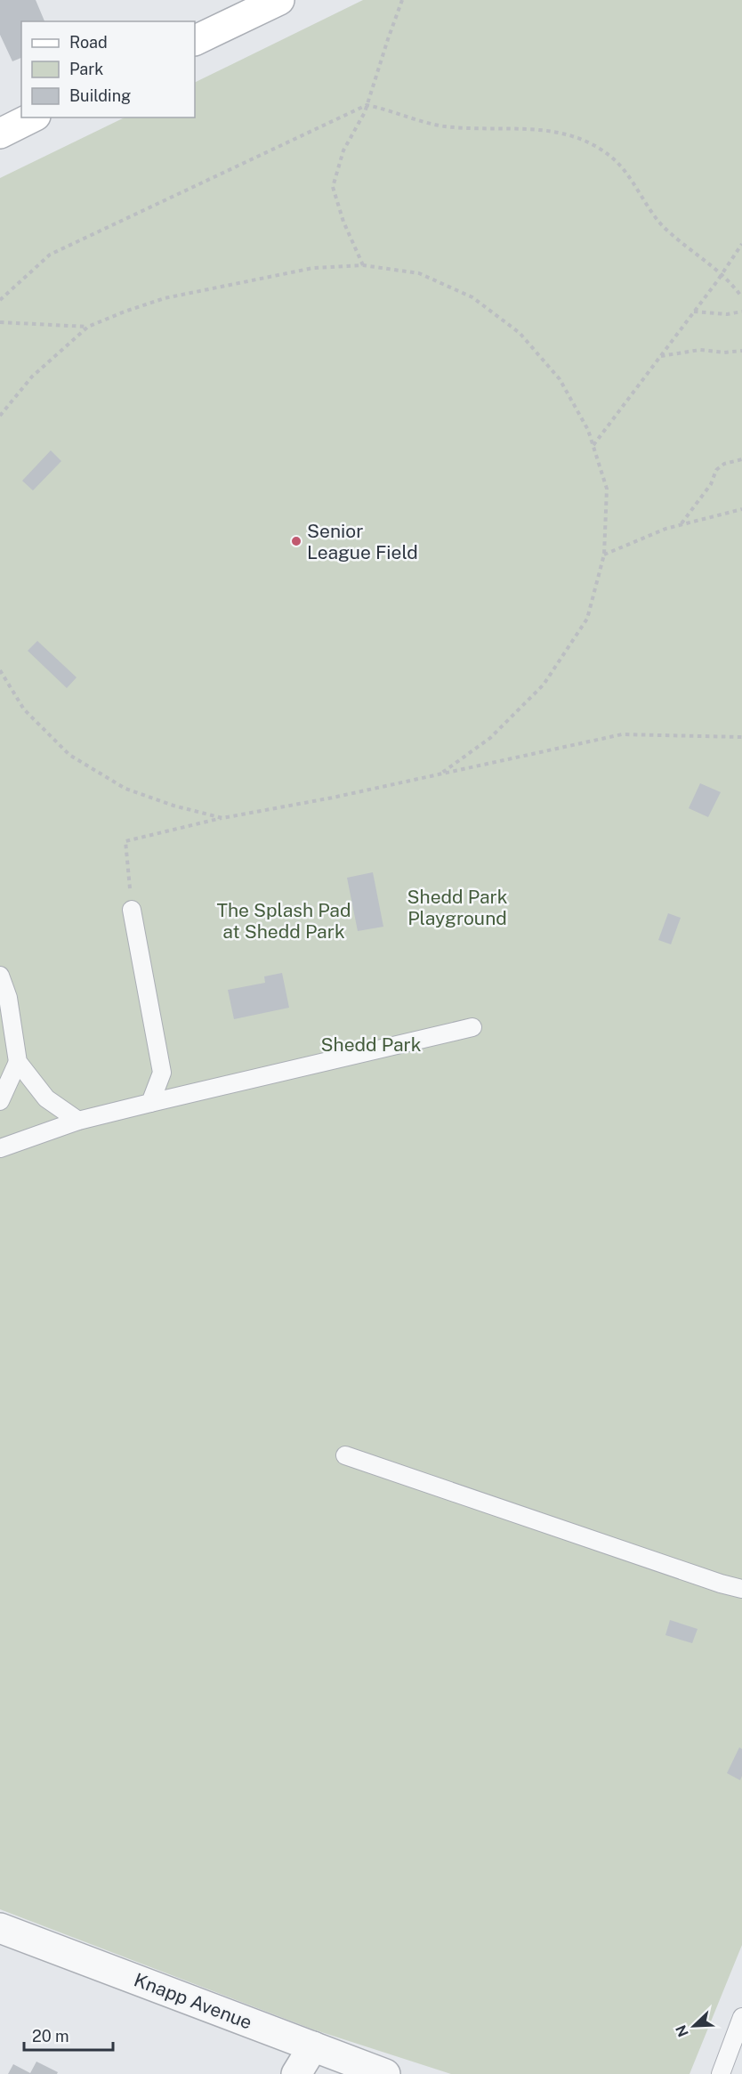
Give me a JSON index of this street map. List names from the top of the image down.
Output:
{
  "streets": {
    "street": ["Knapp Avenue"]
  },
  "parks": ["Shedd Park Playground", "The Splash Pad at Shedd Park", "Shedd Park"],
  "places": ["Senior League Field"],
  "legend": ["Road", "Park", "Building"],
  "scale_bar": "20 m",
  "north": "bottom left"
}
